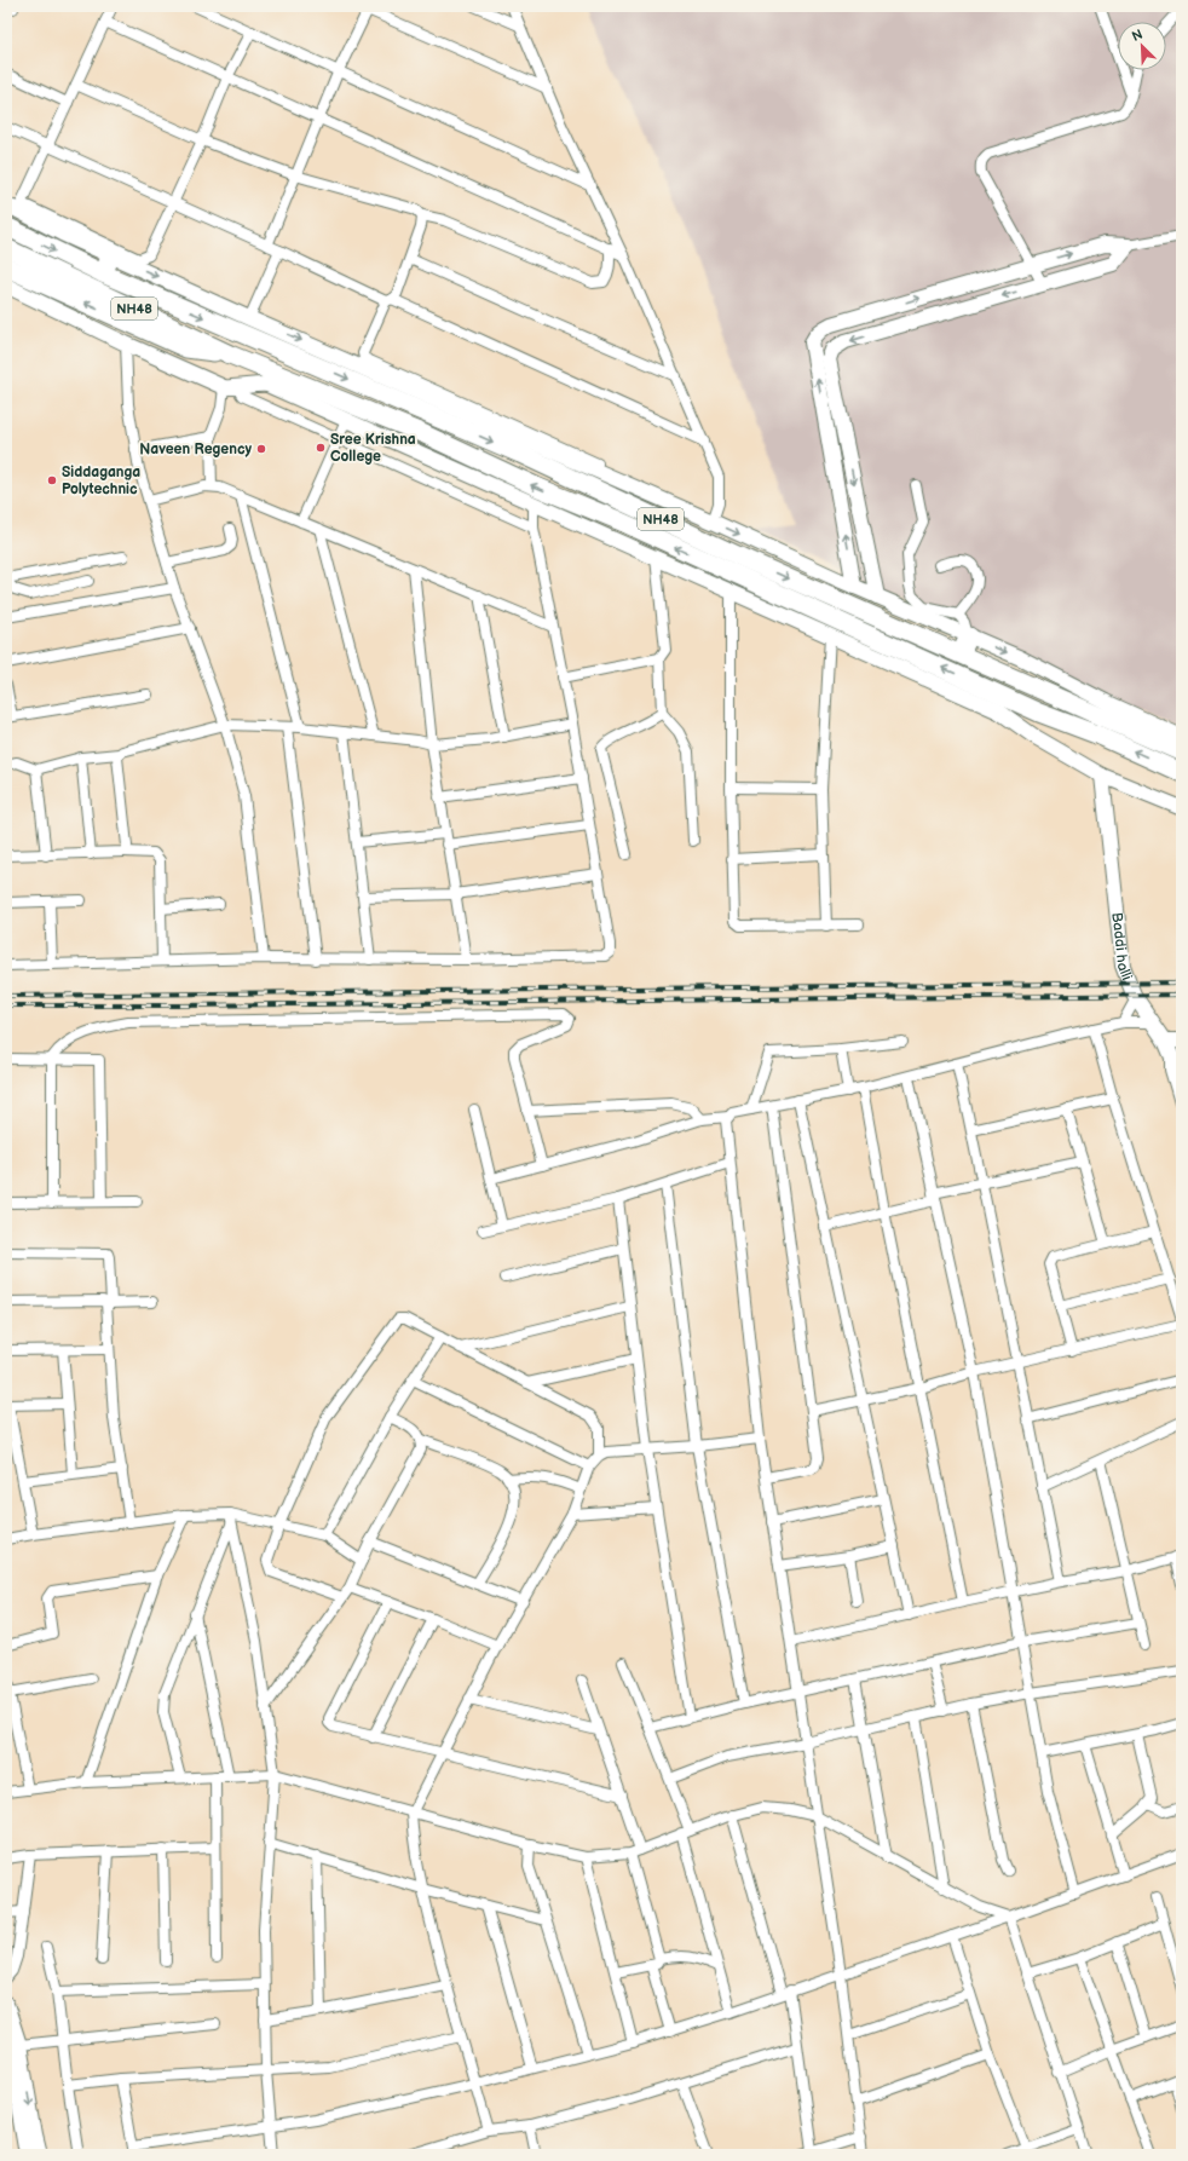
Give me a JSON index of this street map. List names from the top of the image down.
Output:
{
  "streets": {
    "highway": ["NH48"],
    "street": ["Baddi halli"]
  },
  "places": ["Sree Krishna College", "Naveen Regency", "Siddaganga Polytechnic"],
  "north": "top left"
}
